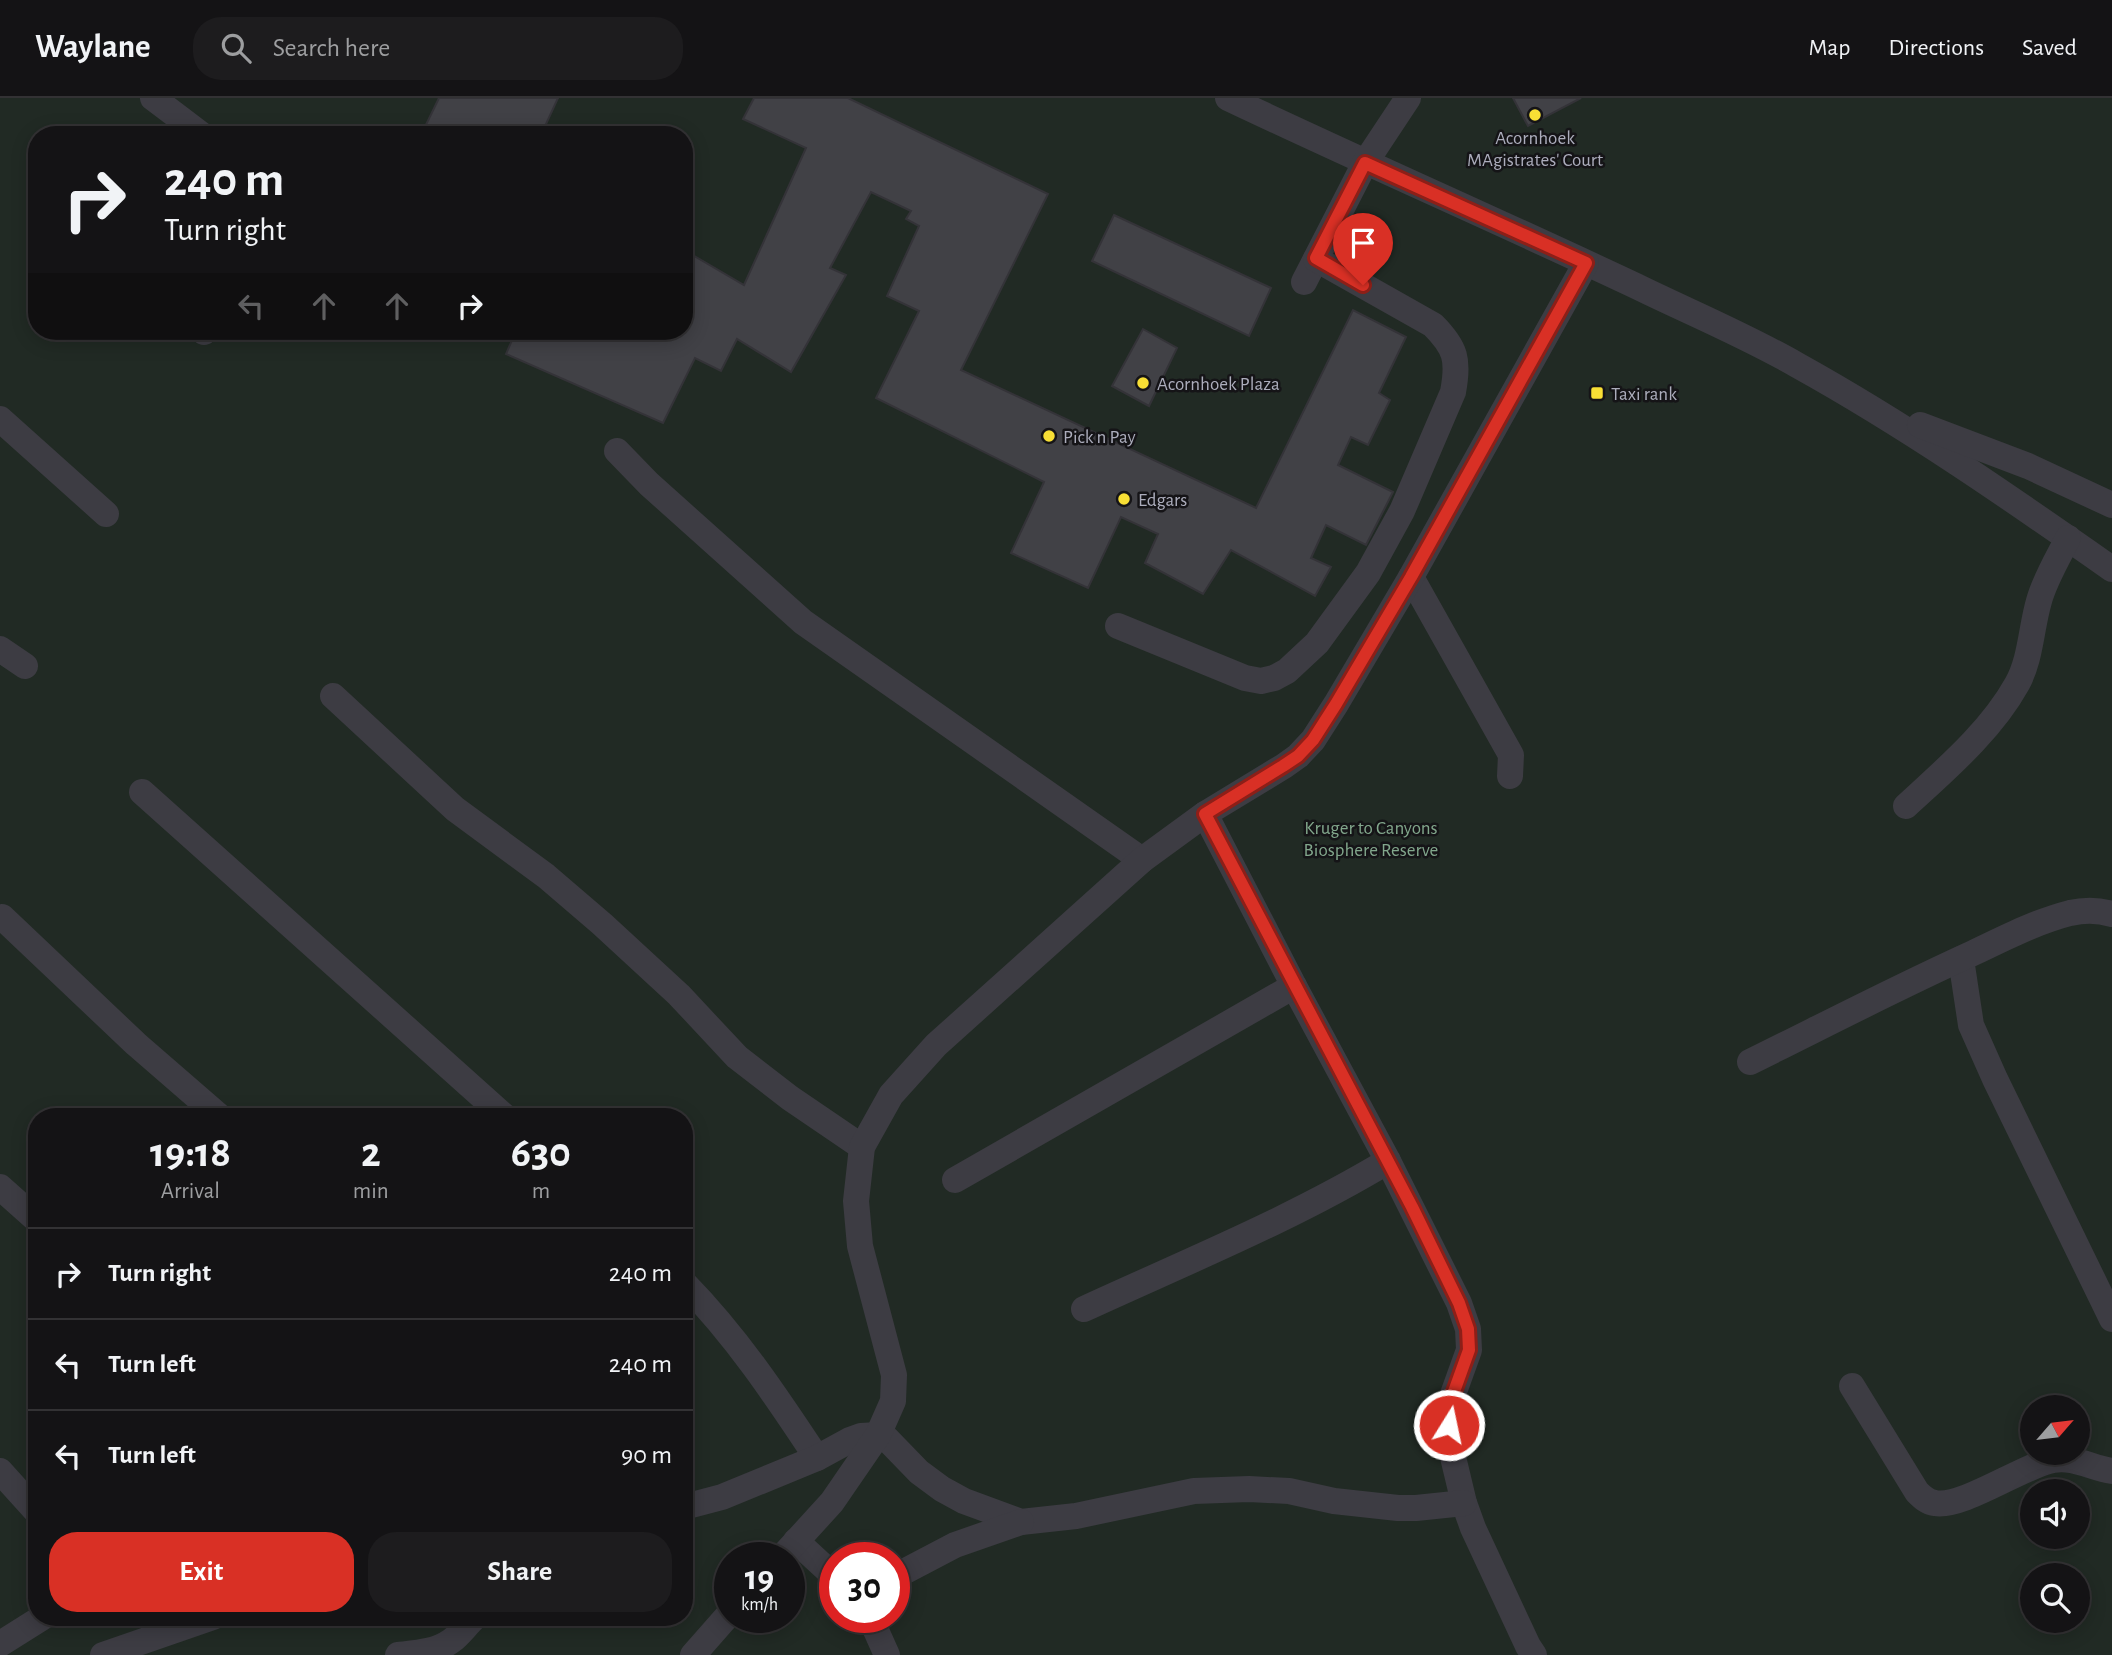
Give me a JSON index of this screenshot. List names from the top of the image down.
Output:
{
  "parks": ["Kruger to Canyons Biosphere Reserve"],
  "places": {
    "other": [
      "Acornhoek MAgistrates' Court",
      "Acornhoek Plaza",
      "Pick n Pay",
      "Edgars"
    ],
    "transit": ["Taxi rank"]
  },
  "north": "top right",
  "page": {
    "header": "Waylane",
    "search": "Search here",
    "nav": ["Map", "Directions", "Saved"],
    "turn": ["240 m", "Turn right"],
    "eta": [
      "19:18",
      "Arrival",
      "2",
      "min",
      "630",
      "m"
    ],
    "list": [
      {
        "name": "Turn right",
        "value": "240 m"
      },
      {
        "name": "Turn left",
        "value": "240 m"
      },
      {
        "name": "Turn left",
        "value": "90 m"
      }
    ],
    "buttons": ["Exit", "Share"],
    "speed": "19 km/h",
    "limit": "30"
  }
}
